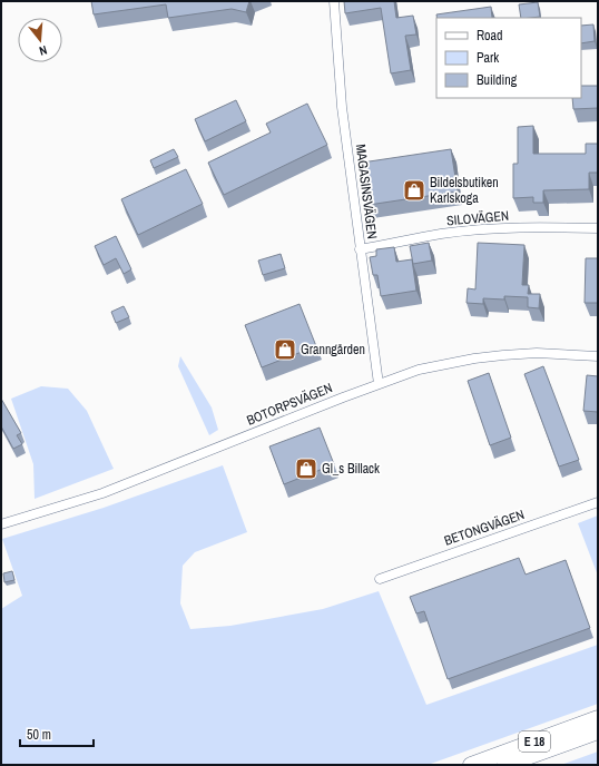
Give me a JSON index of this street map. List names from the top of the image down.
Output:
{
  "streets": {
    "highway": ["E 18"],
    "street": [
      "MAGASINSVÄGEN",
      "SILOVÄGEN",
      "BOTORPSVÄGEN",
      "BETONGVÄGEN"
    ]
  },
  "crossings": [
    ["MAGASINSVÄGEN", "SILOVÄGEN"],
    ["MAGASINSVÄGEN", "BOTORPSVÄGEN"]
  ],
  "places": {
    "shop": ["Bildelsbutiken Karlskoga", "Granngården", "Gl_s Billack"]
  },
  "legend": ["Road", "Park", "Building"],
  "scale_bar": "50 m",
  "north": "bottom"
}
